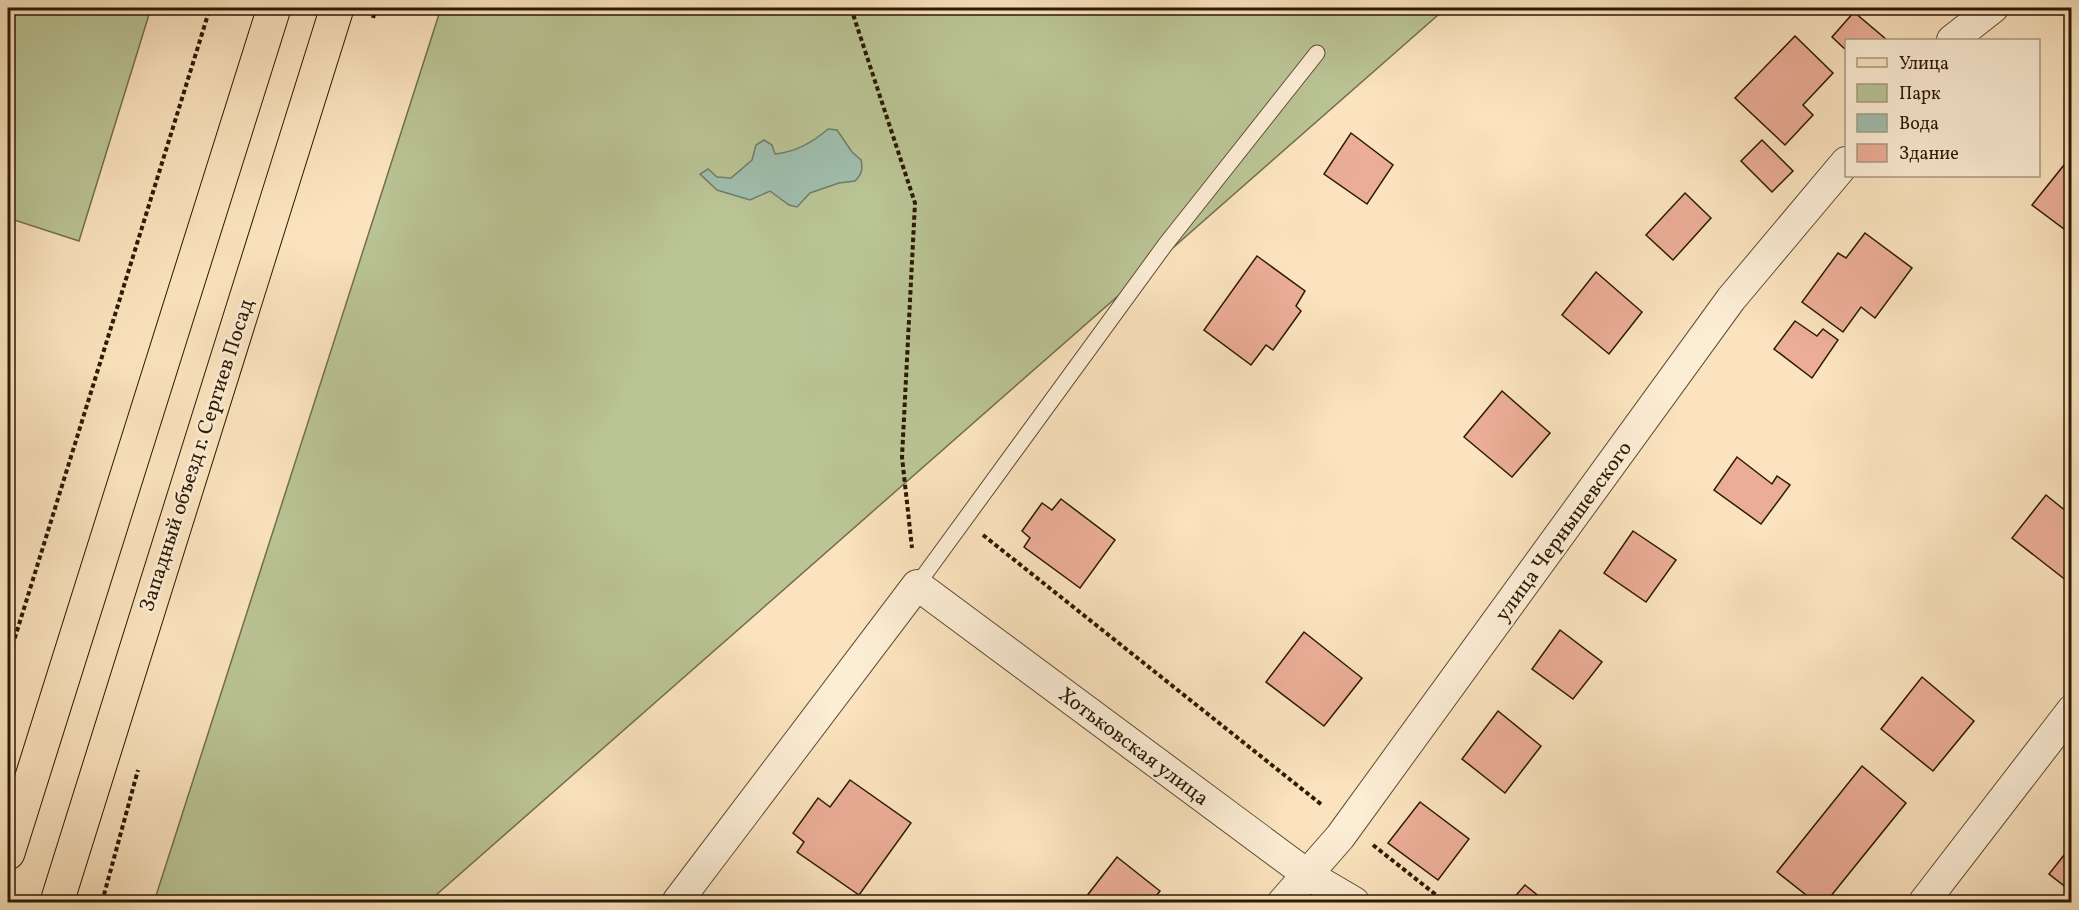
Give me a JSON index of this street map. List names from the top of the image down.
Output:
{
  "streets": {
    "main road": ["Западный объезд г. Сергиев Посад"],
    "street": ["улица Чернышевского", "Хотьковская улица"]
  },
  "crossings": [
    ["улица Чернышевского", "Хотьковская улица"]
  ],
  "legend": [
    "Улица",
    "Парк",
    "Вода",
    "Здание"
  ]
}
